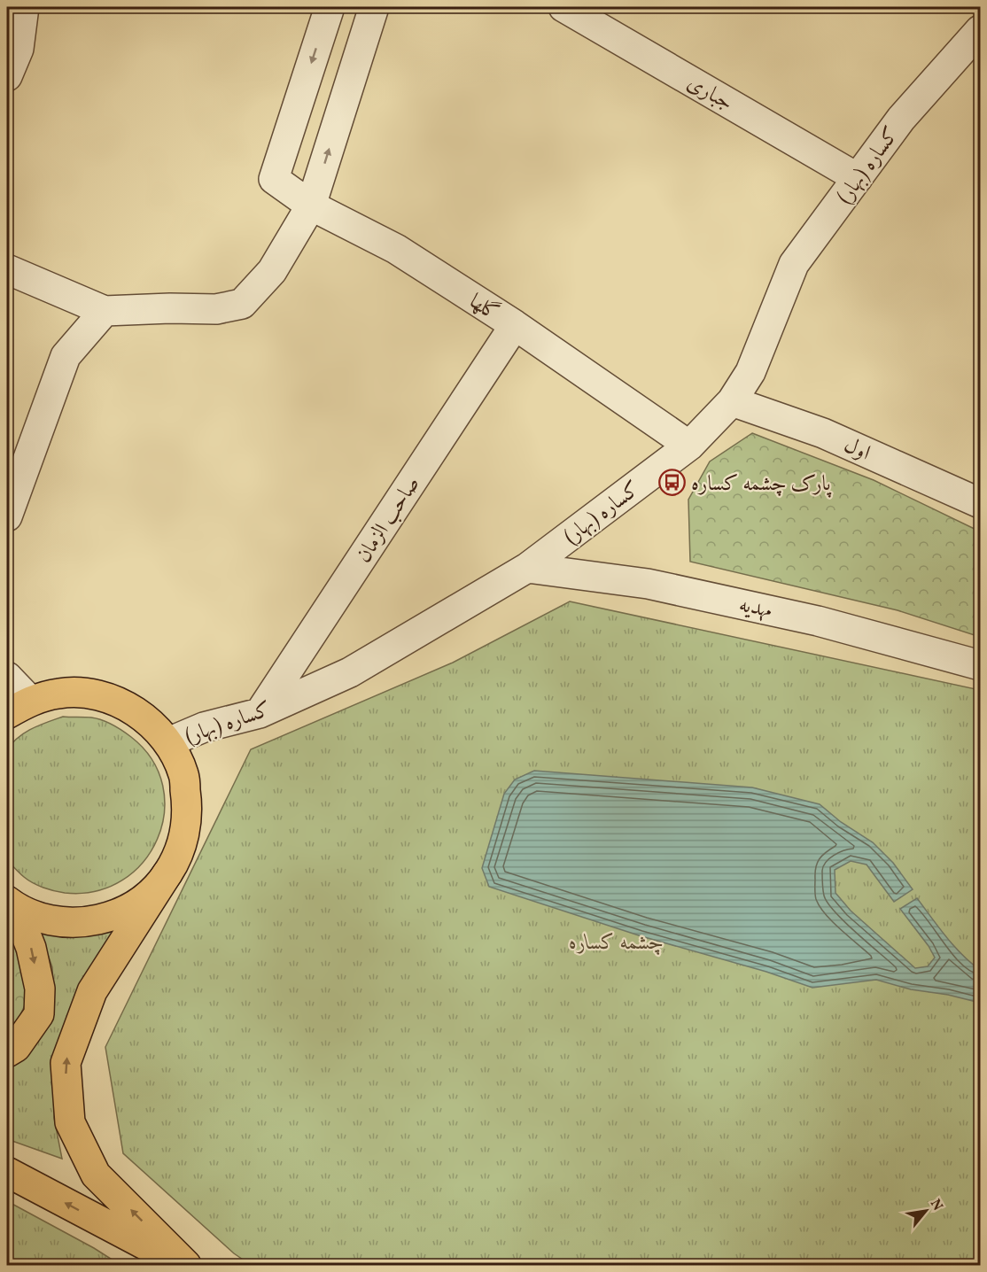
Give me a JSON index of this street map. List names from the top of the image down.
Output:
{
  "streets": {
    "street": [
      "جباری",
      "کساره (بهار)",
      "گلها",
      "اول",
      "صاحب الزمان",
      "مهدیه"
    ]
  },
  "crossings": [
    ["جباری", "کساره (بهار)"],
    ["کساره (بهار)", "گلها"],
    ["کساره (بهار)", "اول"],
    ["کساره (بهار)", "صاحب الزمان"],
    ["کساره (بهار)", "مهدیه"],
    ["گلها", "صاحب الزمان"]
  ],
  "parks": ["چشمه کساره"],
  "places": {
    "bus stop": ["پارک چشمه کساره"]
  },
  "north": "top right"
}
